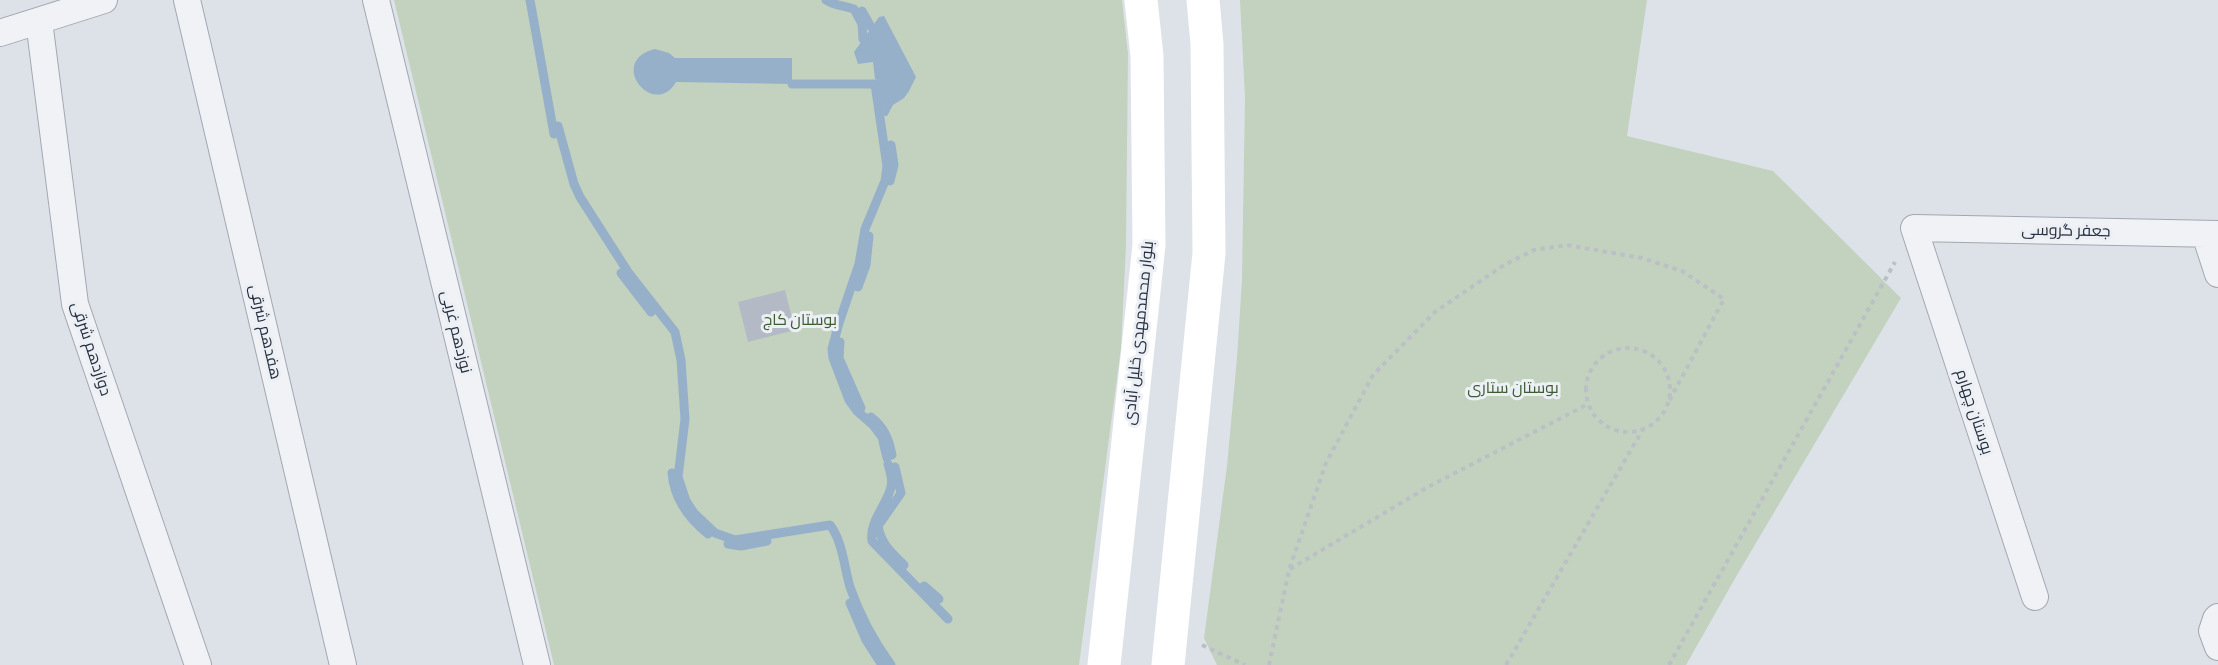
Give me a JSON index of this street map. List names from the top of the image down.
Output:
{
  "streets": {
    "main road": ["بلوار محمدمهدی خلیل آبادی"],
    "street": [
      "جعفر گروسی",
      "هفدهم شرقی",
      "نوزدهم غربی",
      "دوازدهم شرقی",
      "بوستان چهارم"
    ]
  },
  "crossings": [
    ["جعفر گروسی", "بوستان چهارم"]
  ],
  "parks": ["بوستان کاج", "بوستان ستاری"]
}
